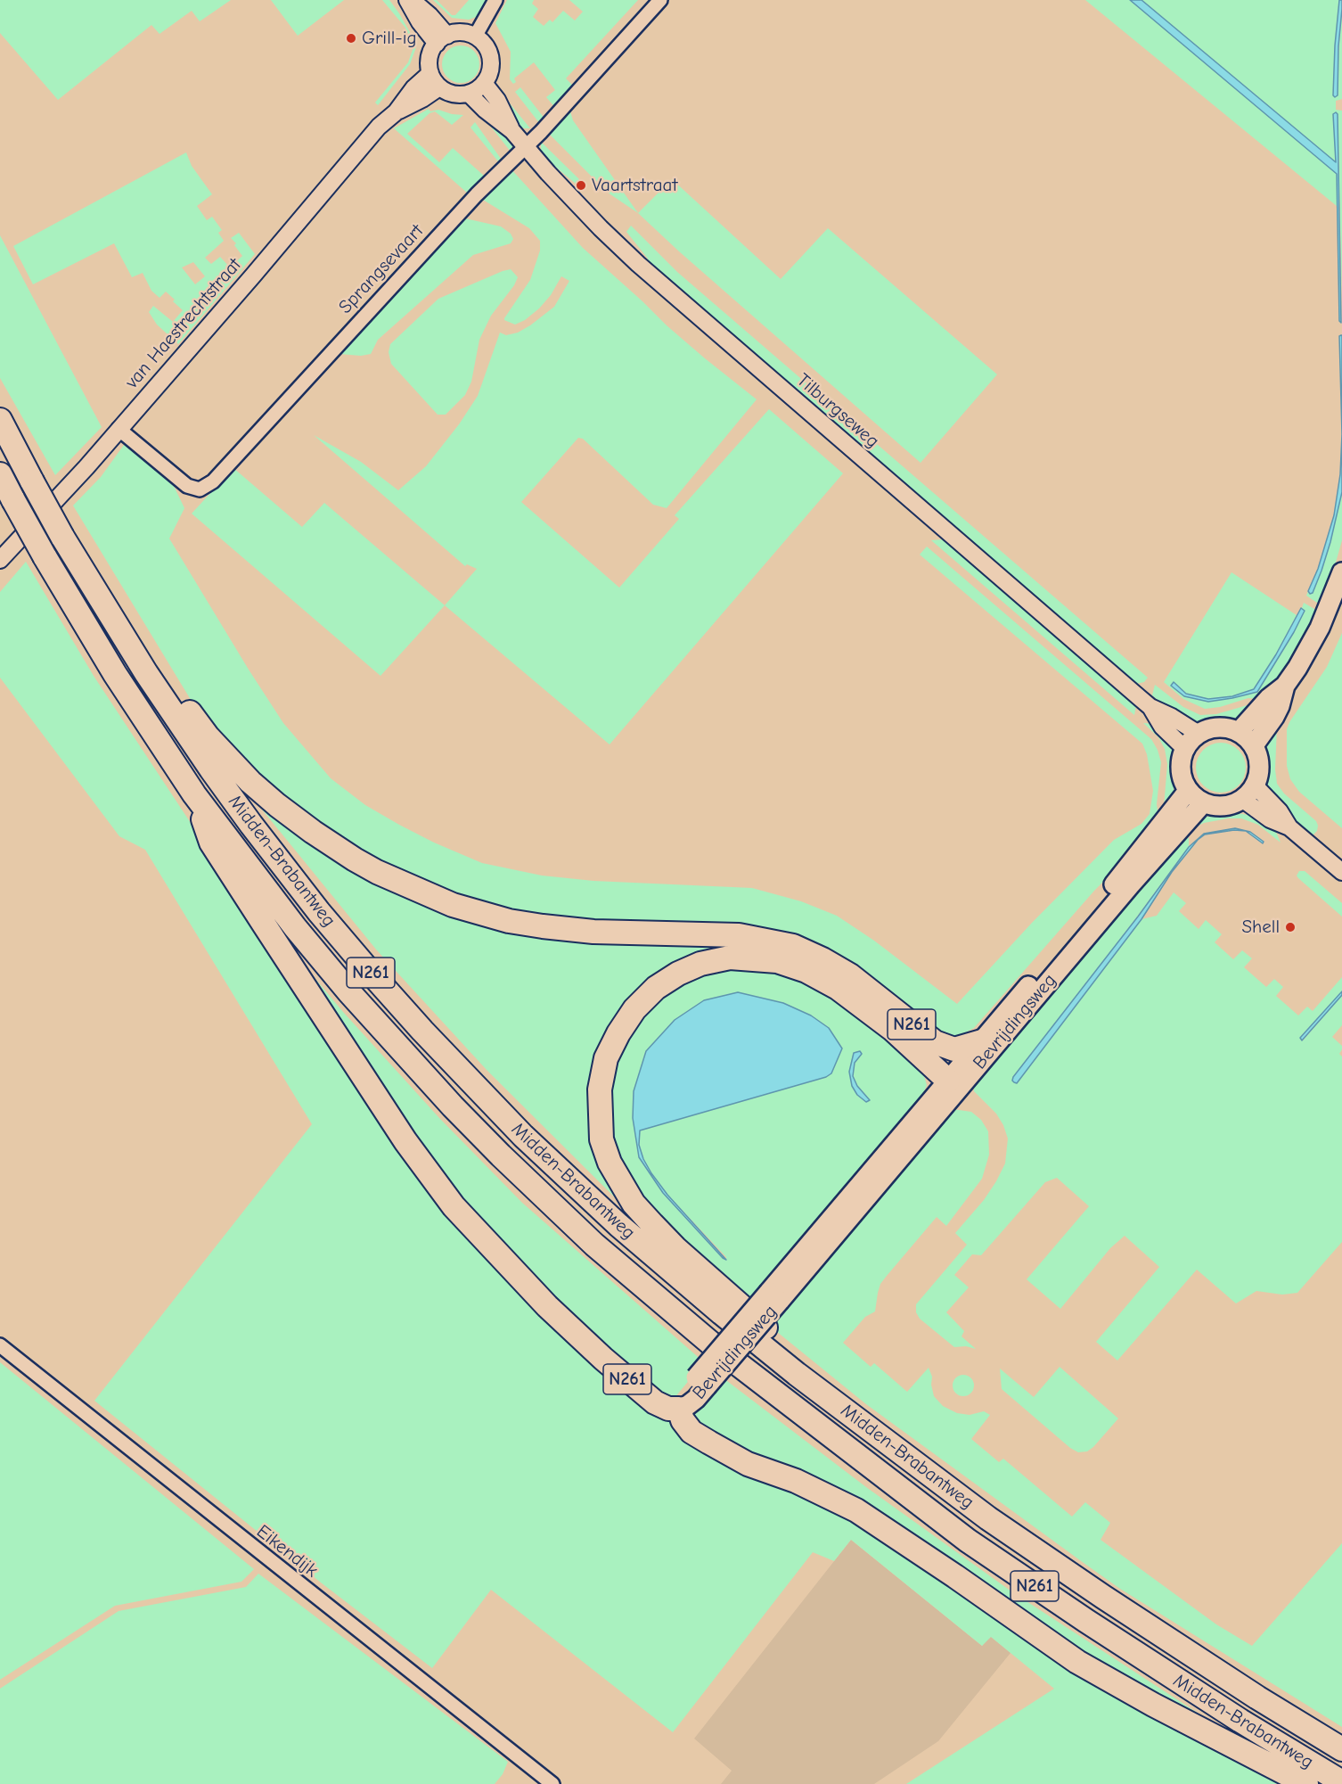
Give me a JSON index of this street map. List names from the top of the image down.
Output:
{
  "streets": {
    "highway": ["Midden-Brabantweg", "N261"],
    "main road": ["Bevrijdingsweg"],
    "street": [
      "Sprangsevaart",
      "van Haestrechtstraat",
      "Tilburgseweg",
      "Eikendijk"
    ]
  },
  "crossings": [
    ["Sprangsevaart", "van Haestrechtstraat"],
    ["Sprangsevaart", "Tilburgseweg"],
    ["van Haestrechtstraat", "Tilburgseweg"],
    ["Tilburgseweg", "Bevrijdingsweg"],
    ["Midden-Brabantweg", "N261"],
    ["N261", "Bevrijdingsweg"]
  ],
  "places": ["Grill-ig", "Vaartstraat", "Shell"]
}
